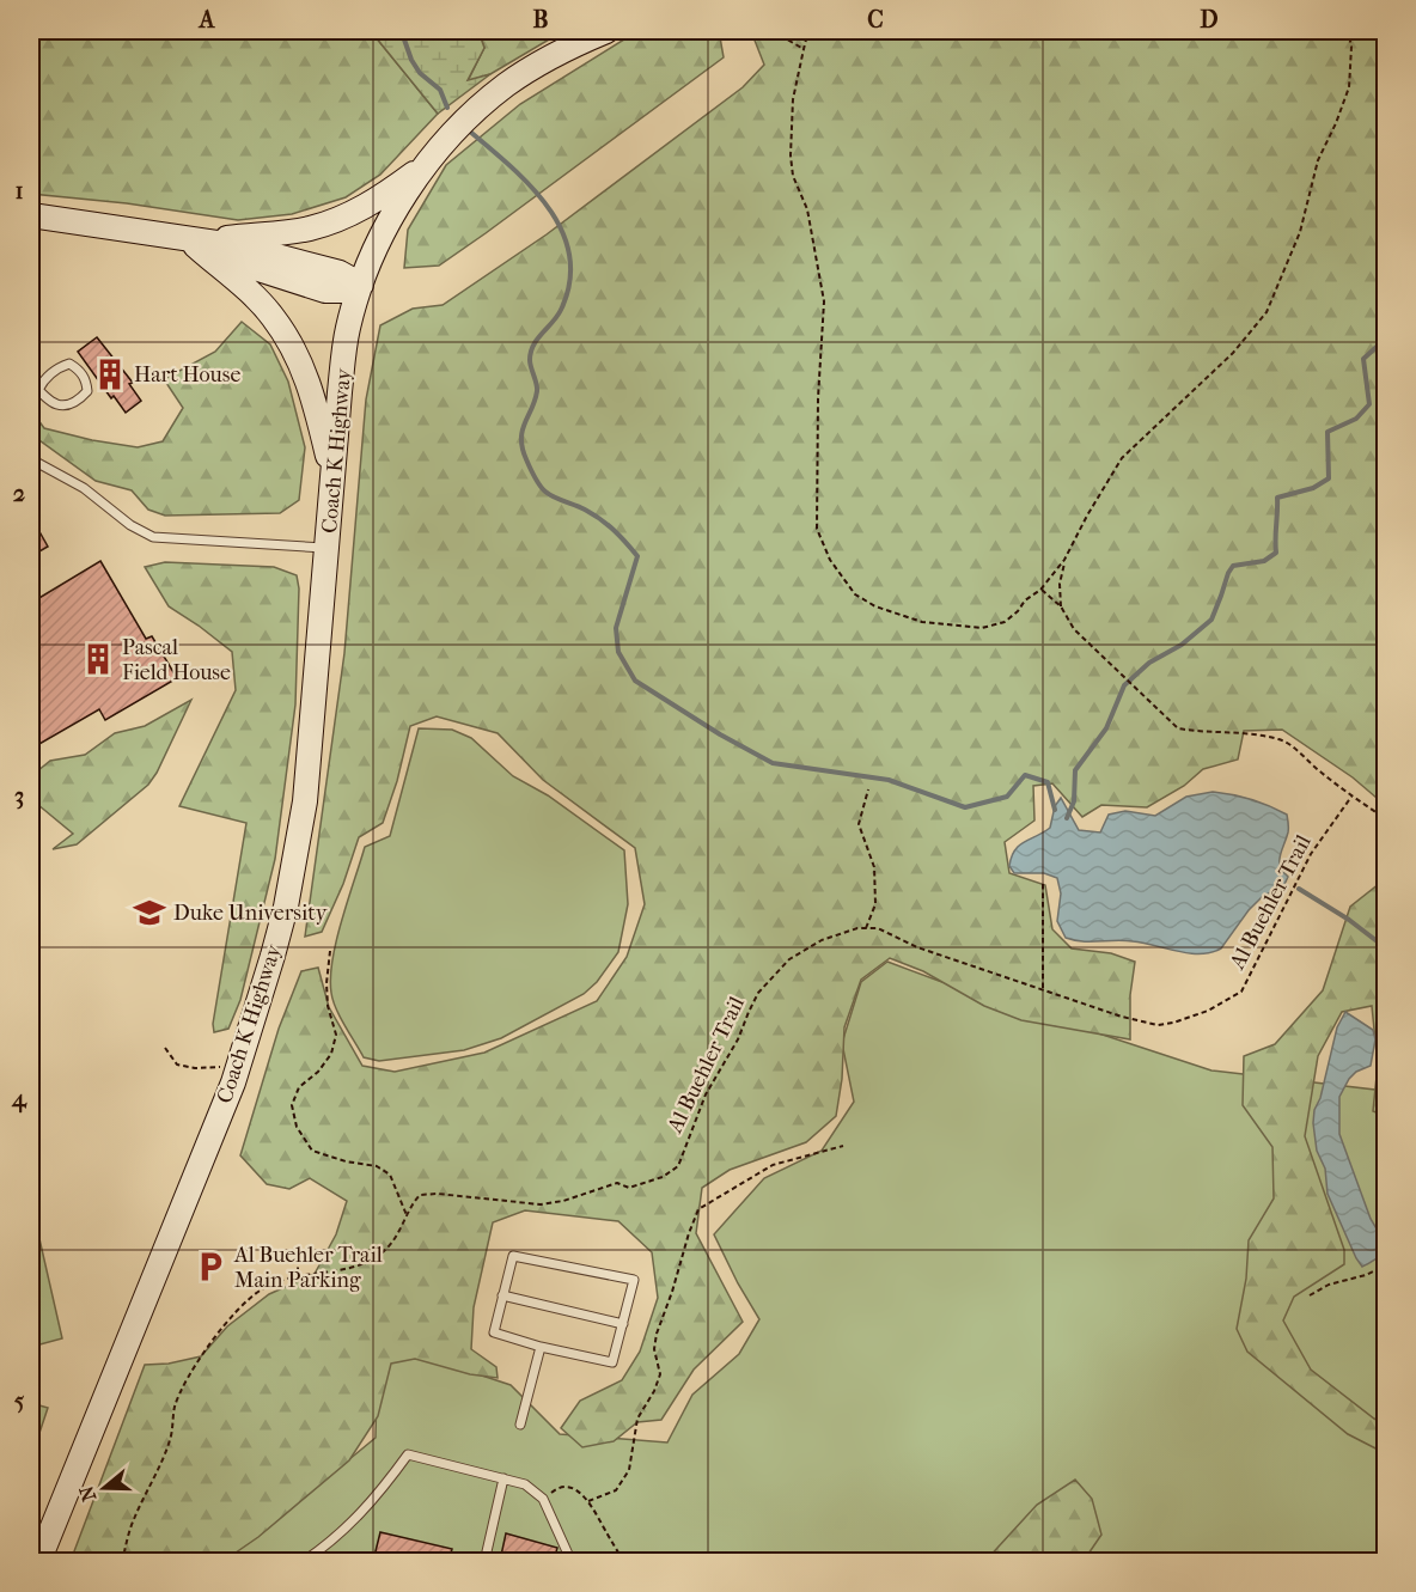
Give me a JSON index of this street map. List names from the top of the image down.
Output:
{
  "streets": {
    "main road": ["Coach K Highway"],
    "path": ["Al Buehler Trail"]
  },
  "places": {
    "building": ["Hart House", "Pascal Field House"],
    "school or university": ["Duke University"],
    "parking": ["Al Buehler Trail Main Parking"]
  },
  "north": "left",
  "grid": {
    "columns": [
      "A",
      "B",
      "C",
      "D"
    ],
    "rows": [
      "1",
      "2",
      "3",
      "4",
      "5"
    ]
  }
}
